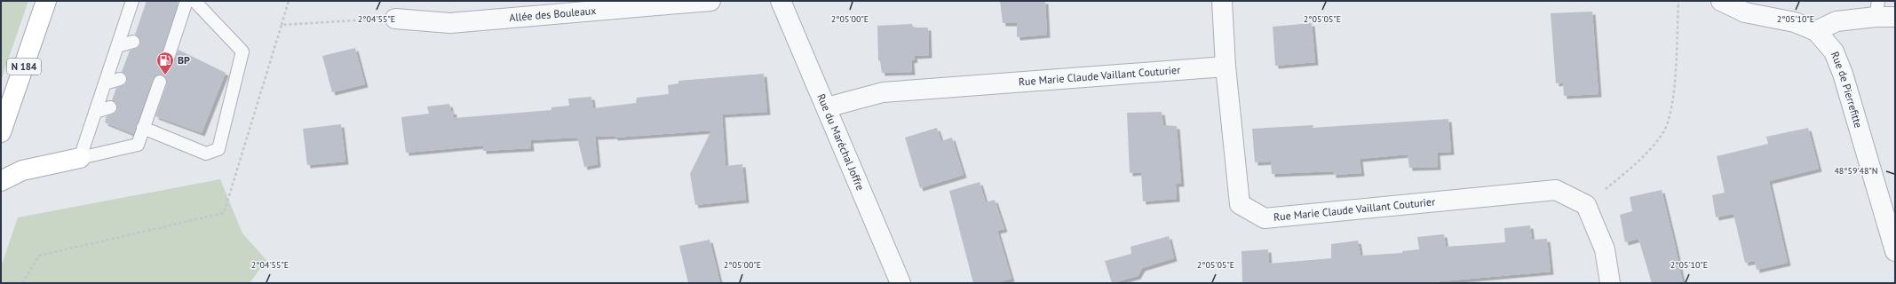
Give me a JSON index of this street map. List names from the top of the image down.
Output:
{
  "streets": {
    "main road": ["N 184"],
    "street": [
      "Allée des Bouleaux",
      "Rue Marie Claude Vaillant Couturier",
      "Rue de Pierrefitte",
      "Rue du Maréchal Joffre"
    ]
  },
  "crossings": [
    ["Rue Marie Claude Vaillant Couturier", "Rue du Maréchal Joffre"]
  ],
  "places": {
    "fuel station": ["BP"]
  },
  "coordinates": [
    "2°04'55\"E",
    "2°05'00\"E",
    "2°05'05\"E",
    "2°05'10\"E",
    "48°59'48\"N"
  ]
}
